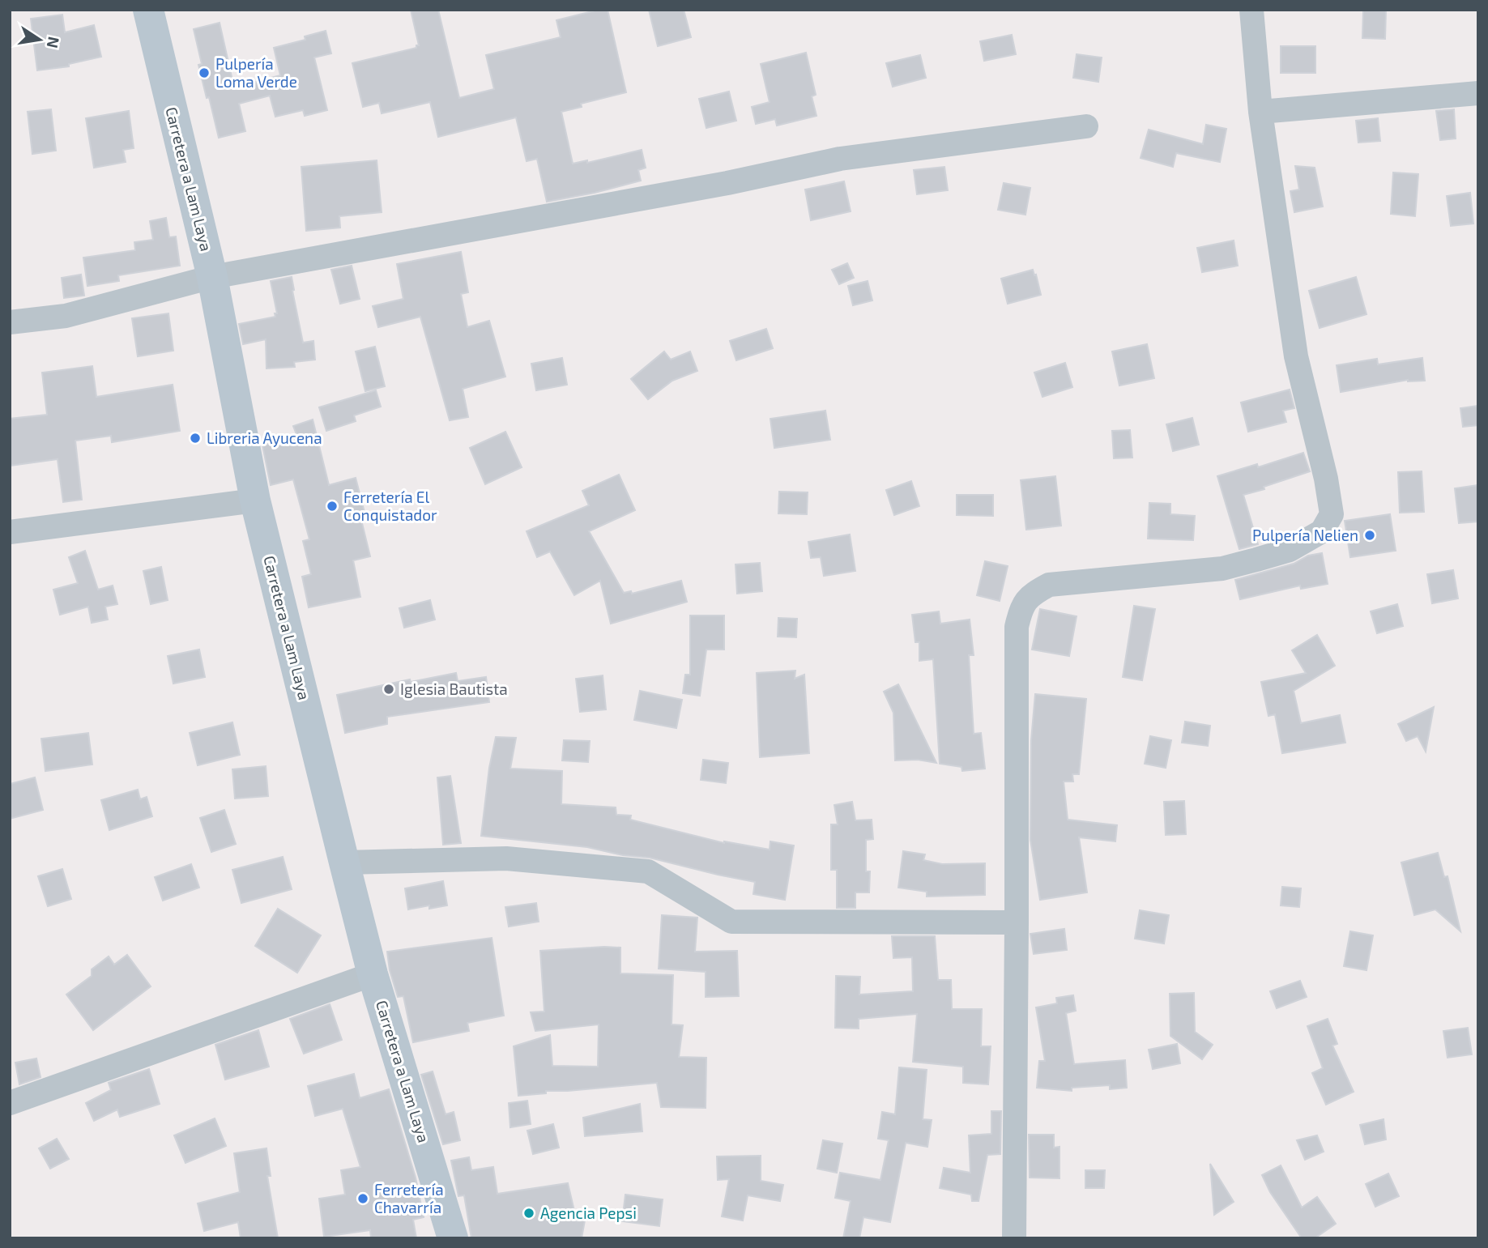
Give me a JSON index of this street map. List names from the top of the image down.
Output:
{
  "streets": {
    "main road": ["Carretera a Lam Laya"]
  },
  "places": [
    "Pulpería Loma Verde",
    "Libreria Ayucena",
    "Ferretería El Conquistador",
    "Pulpería Nelien",
    "Iglesia Bautista",
    "Ferretería Chavarría",
    "Agencia Pepsi"
  ],
  "north": "right"
}
